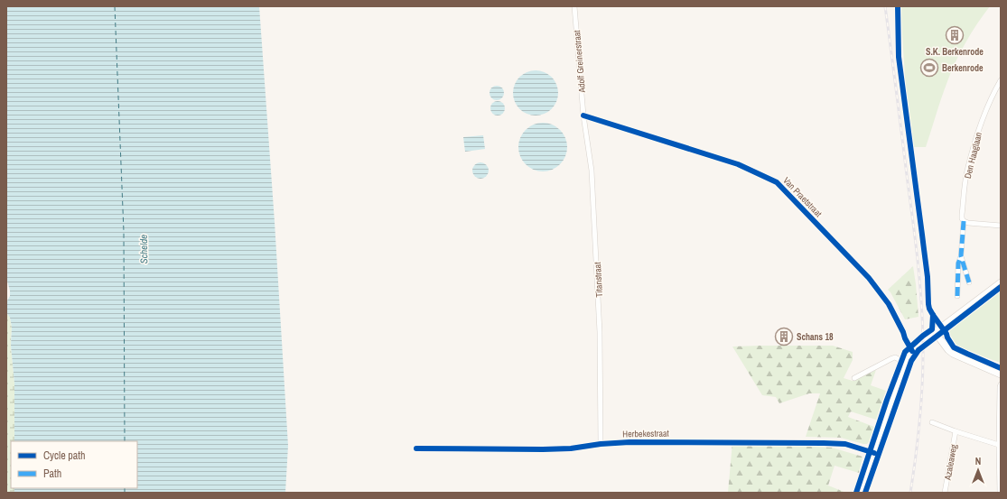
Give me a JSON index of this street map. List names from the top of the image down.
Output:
{
  "streets": {
    "street": [
      "Adolf Greinerstraat",
      "Den Haaglaan",
      "Van Praetstraat",
      "Titanstraat",
      "Herbekestraat",
      "Azaleaweg"
    ]
  },
  "crossings": [
    ["Adolf Greinerstraat", "Van Praetstraat"],
    ["Adolf Greinerstraat", "Titanstraat"],
    ["Van Praetstraat", "Titanstraat"],
    ["Titanstraat", "Herbekestraat"]
  ],
  "water": ["Schelde"],
  "places": {
    "building": ["S.K. Berkenrode", "Schans 18"],
    "sports": ["Berkenrode"]
  },
  "legend": ["Cycle path", "Path"],
  "north": "top"
}
